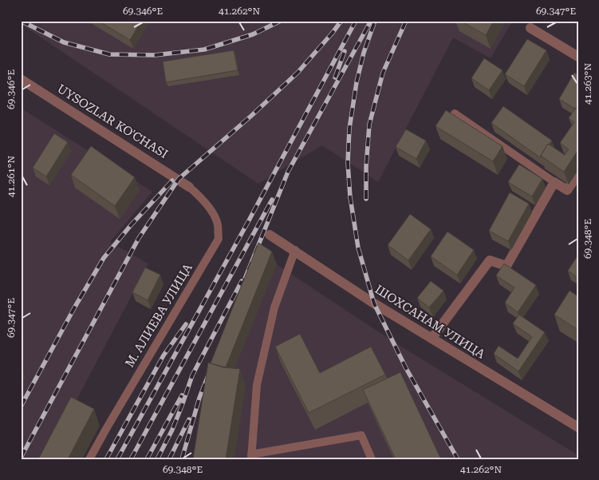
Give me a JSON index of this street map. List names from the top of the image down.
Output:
{
  "streets": {
    "street": ["UYSOZLAR KO'CHASI", "ШОХСАНАМ УЛИЦА"],
    "lane": ["М. АЛИЕВА УЛИЦА"]
  },
  "crossings": [
    ["UYSOZLAR KO'CHASI", "М. АЛИЕВА УЛИЦА"]
  ],
  "coordinates": [
    "69.346°E",
    "41.262°N",
    "69.347°E",
    "41.263°N",
    "41.261°N",
    "69.348°E"
  ]
}
